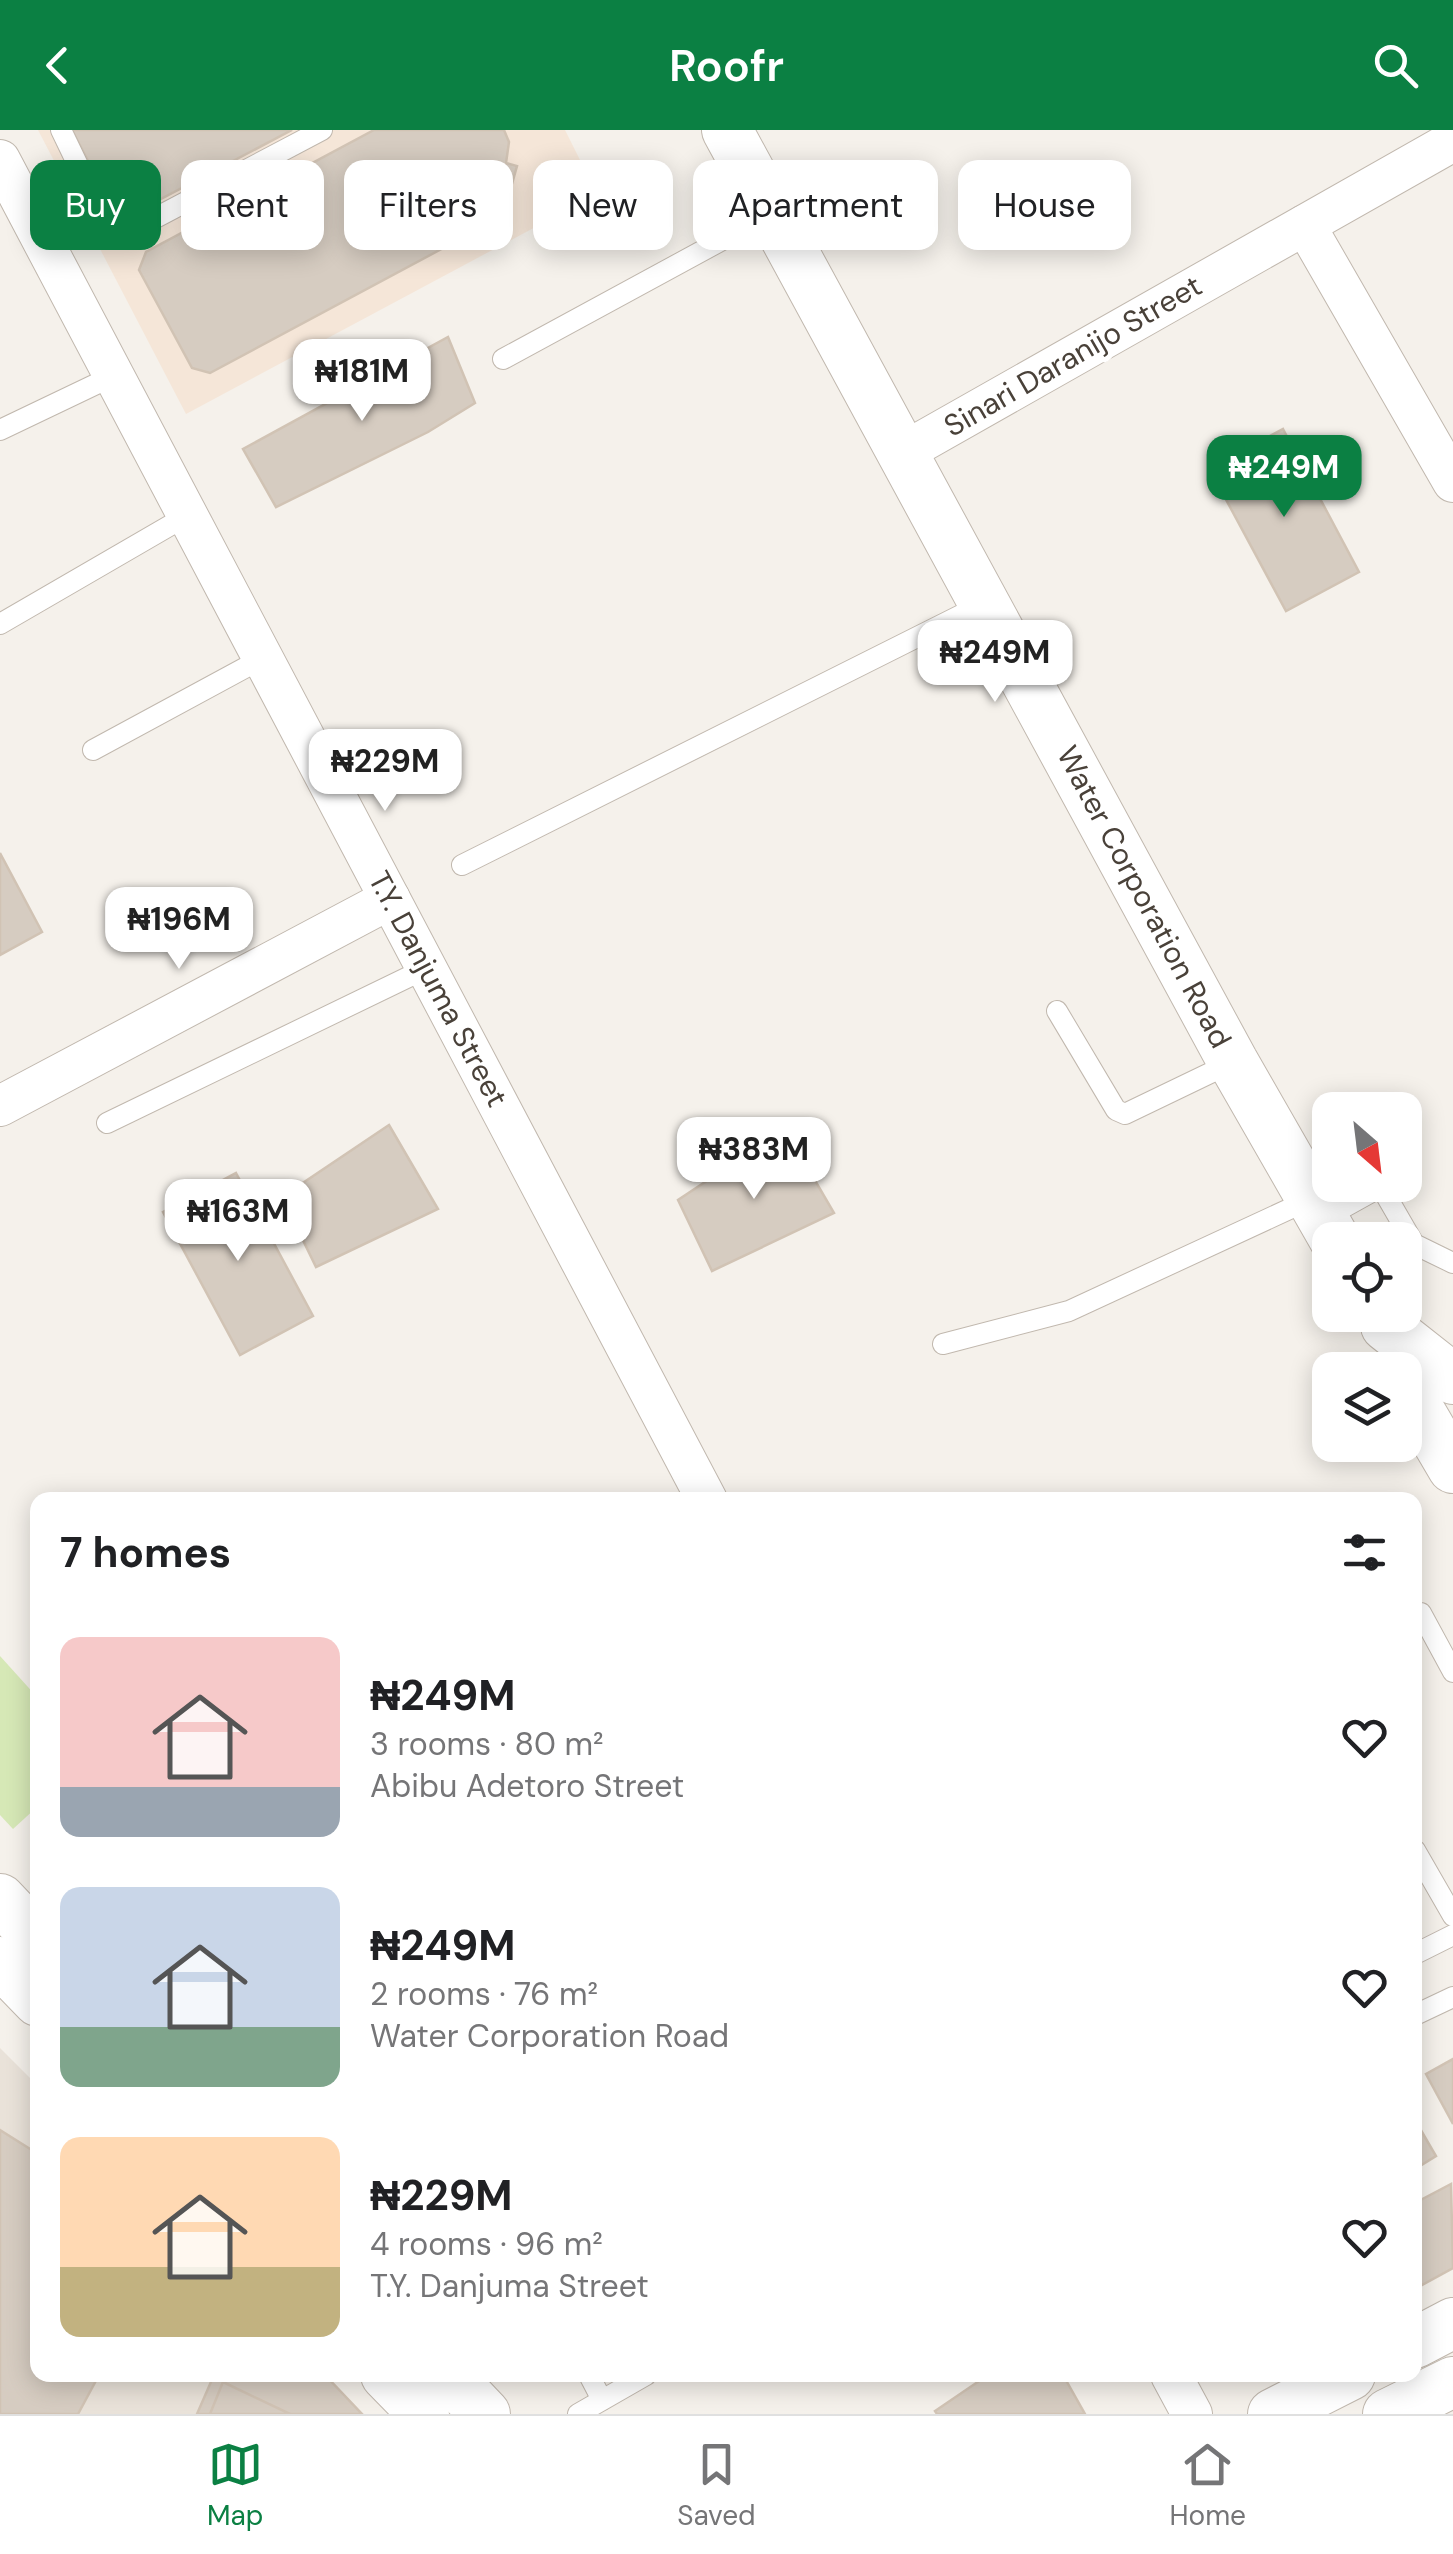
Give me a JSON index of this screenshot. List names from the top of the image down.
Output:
{
  "streets": {
    "street": ["Sinari Daranijo Street", "Water Corporation Road", "T.Y. Danjuma Street"]
  },
  "crossings": [
    ["Sinari Daranijo Street", "Water Corporation Road"]
  ],
  "north": "bottom right",
  "page": {
    "header": "Roofr",
    "chip": [
      "Buy",
      "Rent",
      "Filters",
      "New",
      "Apartment",
      "House"
    ],
    "price": [
      "₦181M",
      "₦249M",
      "₦249M",
      "₦229M",
      "₦196M",
      "₦383M",
      "₦163M"
    ],
    "heading": "7 homes",
    "list": [
      {
        "name": "₦249M",
        "note": "3 rooms · 80 m² · Abibu Adetoro Street"
      },
      {
        "name": "₦249M",
        "note": "2 rooms · 76 m² · Water Corporation Road"
      },
      {
        "name": "₦229M",
        "note": "4 rooms · 96 m² · T.Y. Danjuma Street"
      }
    ],
    "tabs": ["Map", "Saved", "Home"]
  }
}
